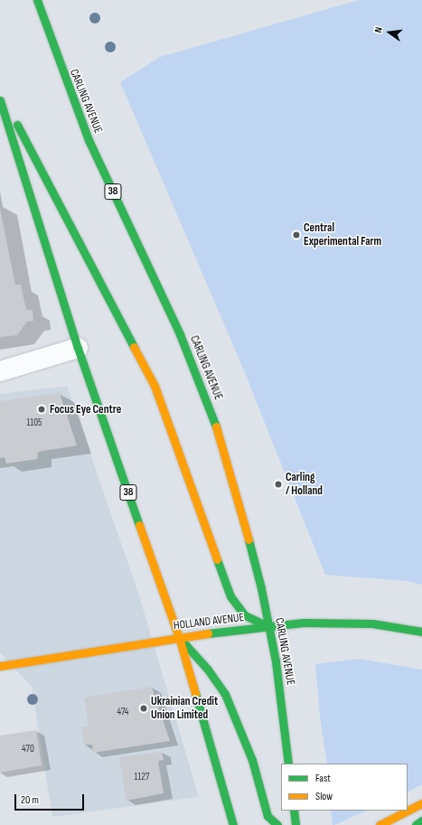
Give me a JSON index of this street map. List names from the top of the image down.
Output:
{
  "streets": {
    "main road": ["CARLING AVENUE", "38", "HOLLAND AVENUE"]
  },
  "crossings": [
    ["CARLING AVENUE", "HOLLAND AVENUE"],
    ["38", "HOLLAND AVENUE"]
  ],
  "places": [
    "Central Experimental Farm",
    "Focus Eye Centre",
    "Carling / Holland",
    "Ukrainian Credit Union Limited"
  ],
  "house_numbers": [
    "1105",
    "474",
    "470",
    "1127"
  ],
  "legend": ["Fast", "Slow"],
  "scale_bar": "20 m",
  "north": "left"
}
